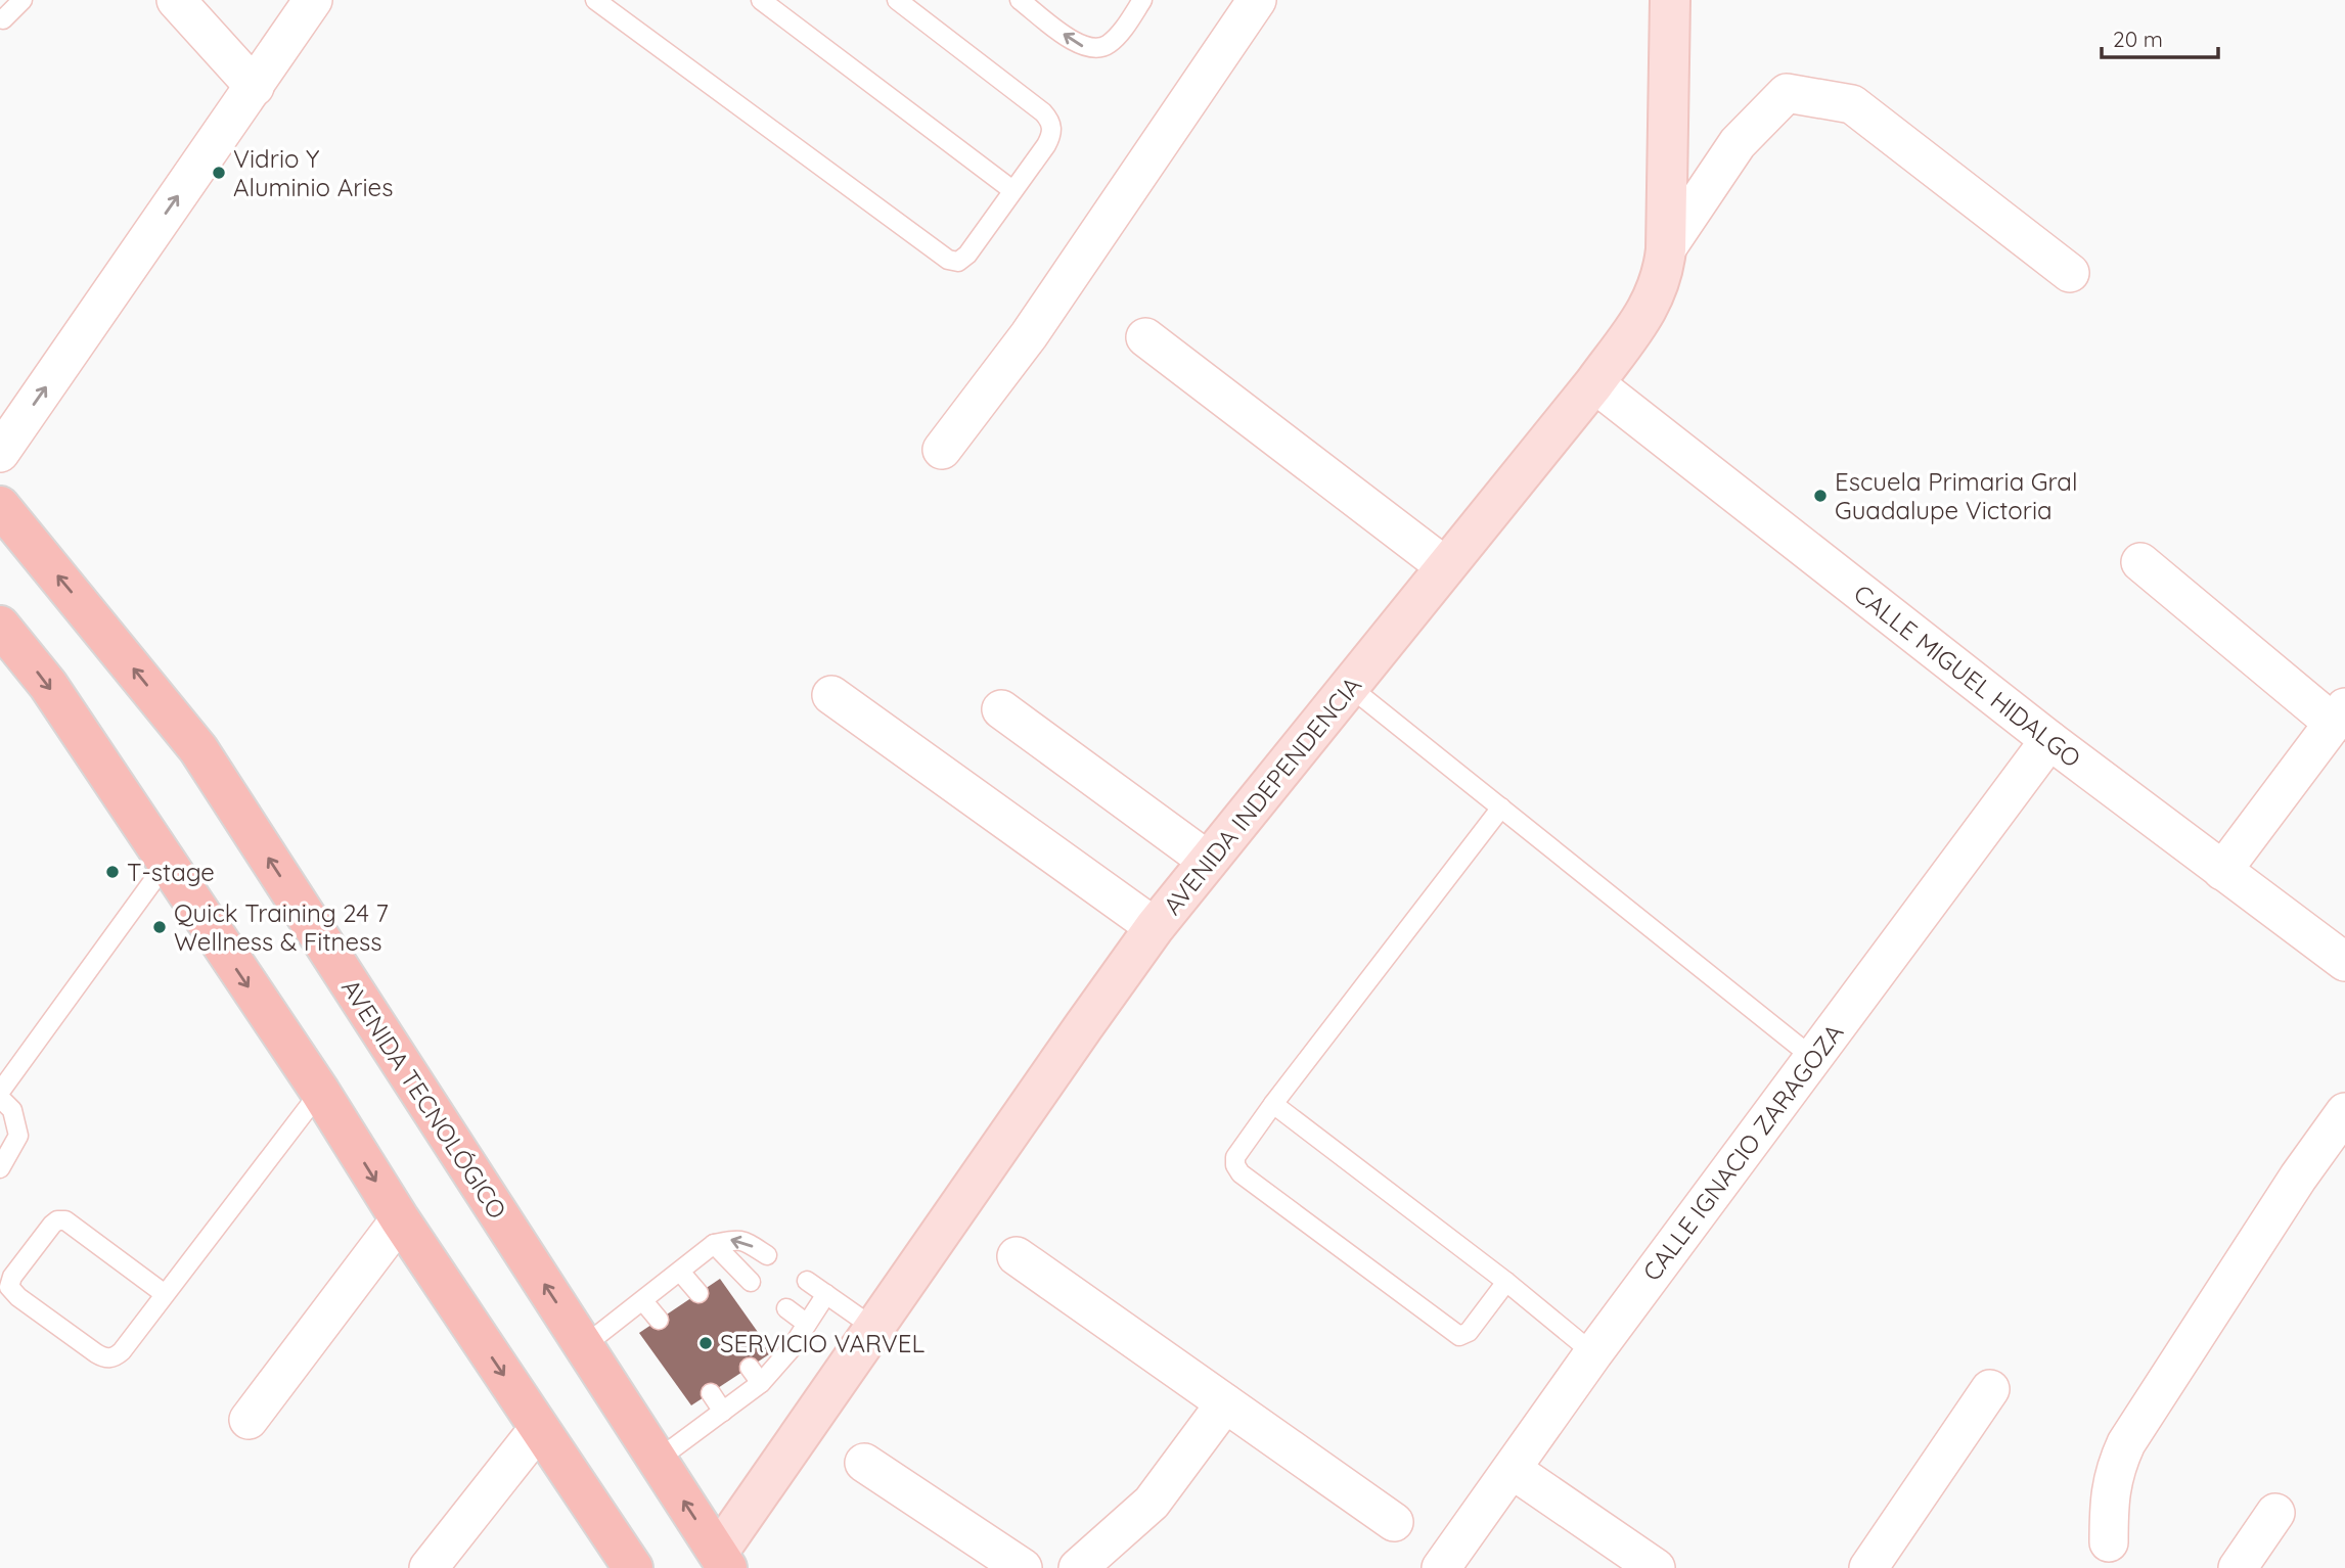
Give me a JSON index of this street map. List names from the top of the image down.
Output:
{
  "streets": {
    "main road": ["AVENIDA TECNOLÓGICO"],
    "street": ["CALLE MIGUEL HIDALGO", "AVENIDA INDEPENDENCIA", "CALLE IGNACIO ZARAGOZA"]
  },
  "crossings": [
    ["CALLE MIGUEL HIDALGO", "AVENIDA INDEPENDENCIA"],
    ["CALLE MIGUEL HIDALGO", "CALLE IGNACIO ZARAGOZA"],
    ["AVENIDA INDEPENDENCIA", "AVENIDA TECNOLÓGICO"]
  ],
  "places": [
    "Vidrio Y Aluminio Aries",
    "Escuela Primaria Gral Guadalupe Victoria",
    "T-stage",
    "Quick Training 24 7 Wellness & Fitness",
    "SERVICIO VARVEL"
  ],
  "scale_bar": "20 m"
}
